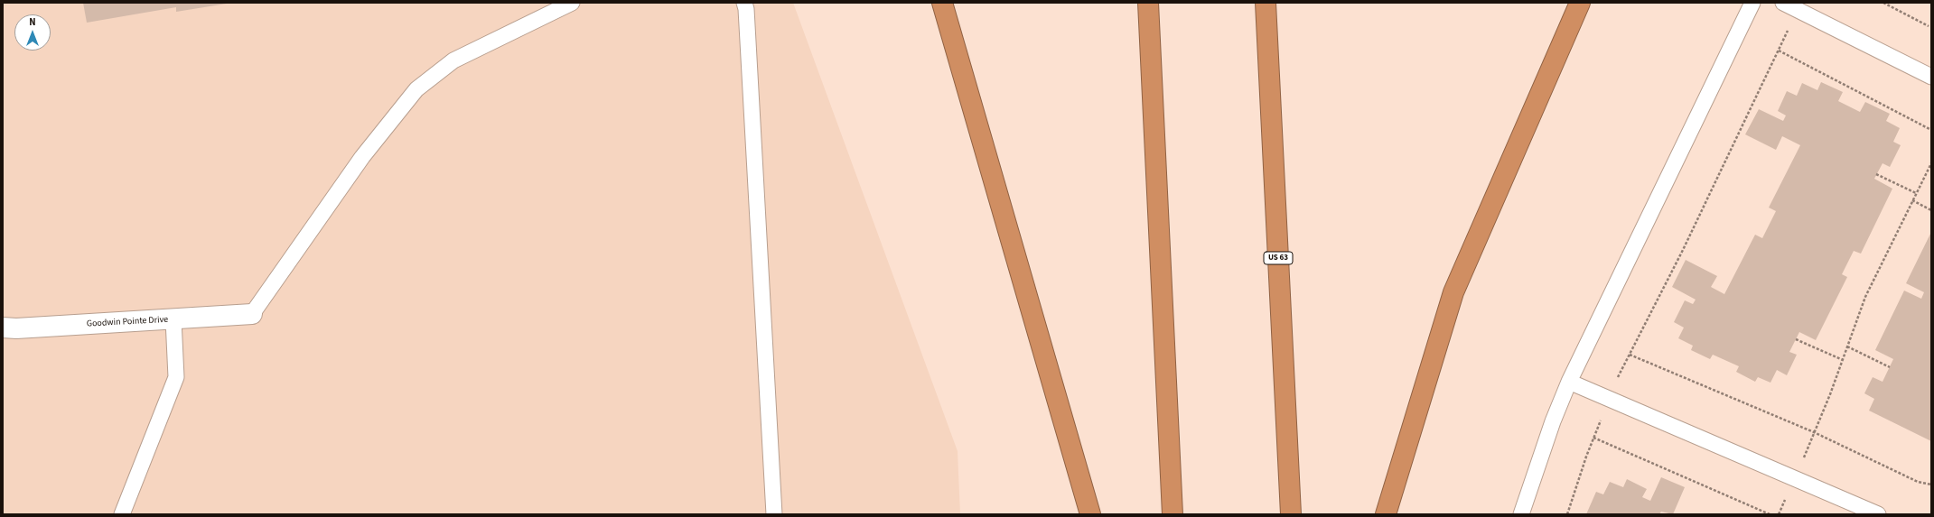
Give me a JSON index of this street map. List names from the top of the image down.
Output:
{
  "streets": {
    "highway": ["US 63"],
    "street": ["Goodwin Pointe Drive"]
  },
  "north": "top"
}
